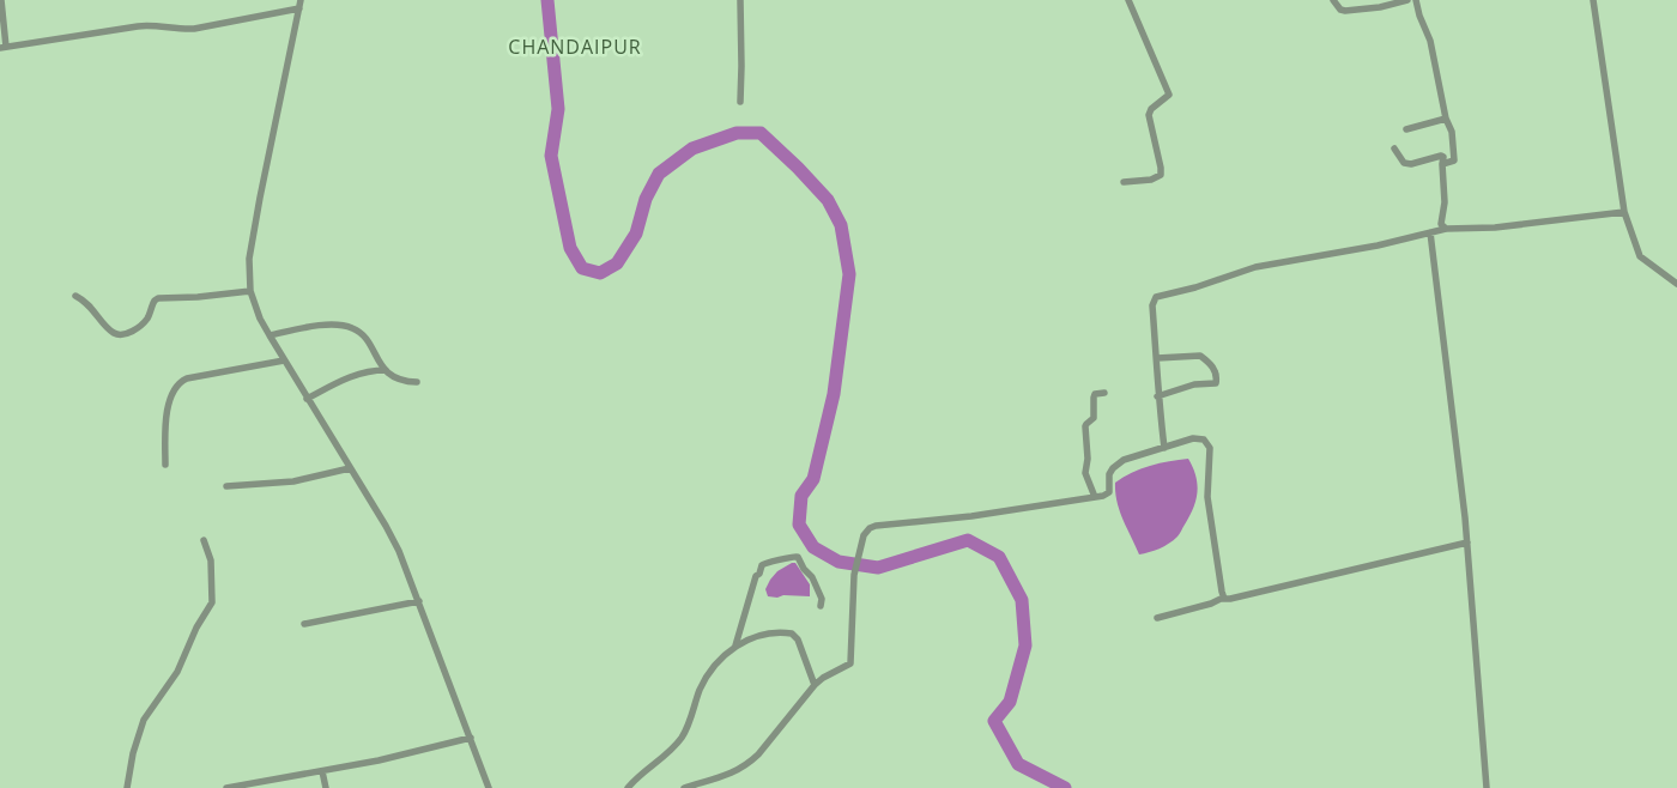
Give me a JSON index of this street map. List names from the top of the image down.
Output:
{
  "districts": ["CHANDAIPUR"]
}
